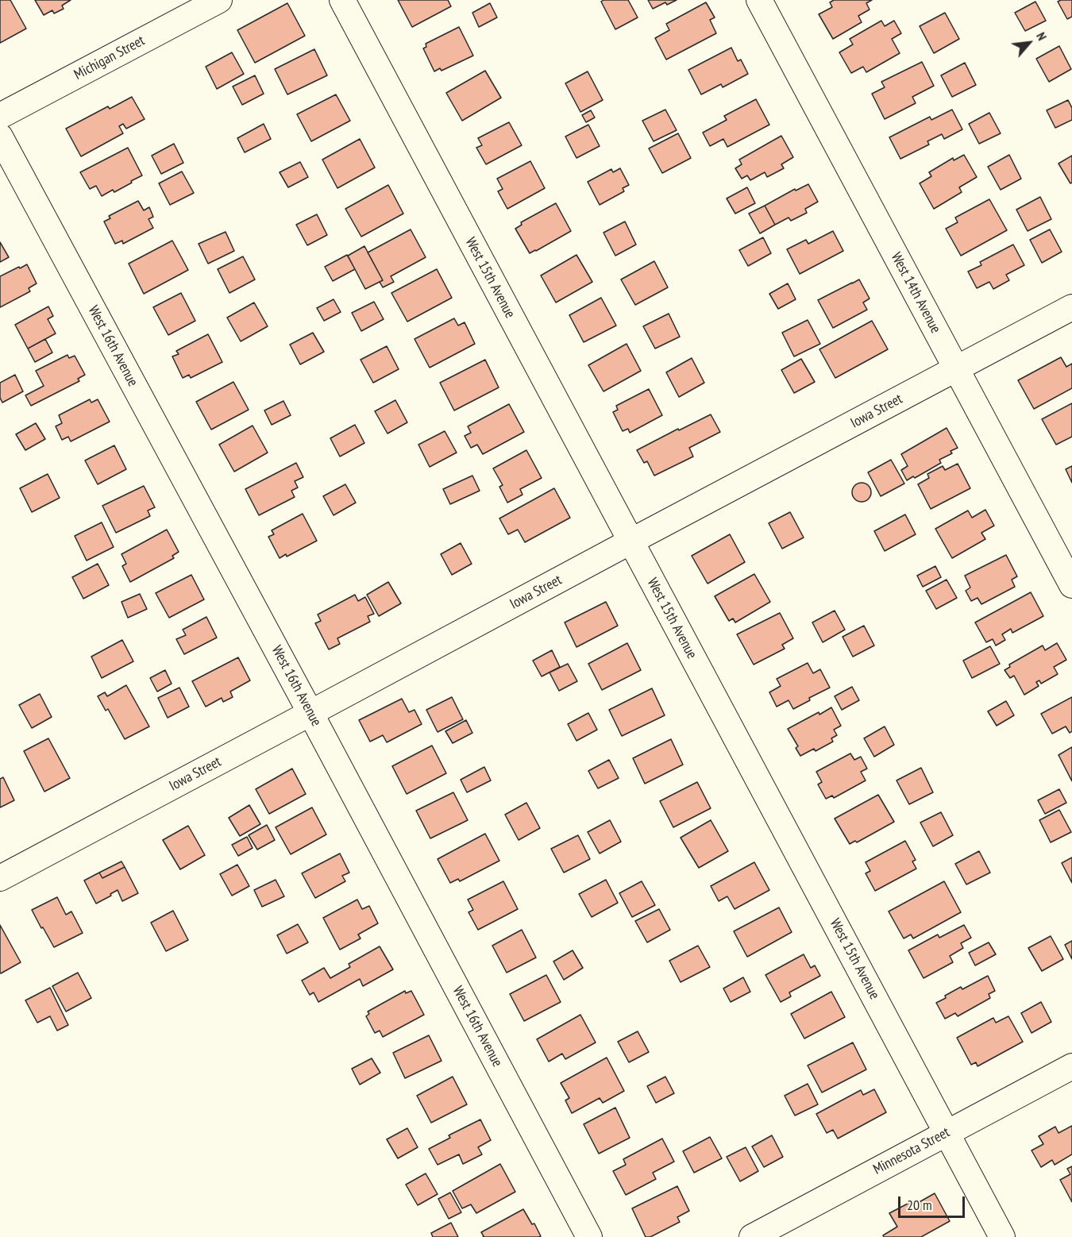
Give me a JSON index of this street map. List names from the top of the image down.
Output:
{
  "streets": {
    "street": [
      "Michigan Street",
      "West 15th Avenue",
      "West 14th Avenue",
      "West 16th Avenue",
      "Iowa Street",
      "Minnesota Street"
    ]
  },
  "crossings": [
    ["West 15th Avenue", "Iowa Street"],
    ["West 15th Avenue", "Minnesota Street"],
    ["West 14th Avenue", "Iowa Street"],
    ["West 16th Avenue", "Iowa Street"]
  ],
  "scale_bar": "20 m",
  "north": "top right"
}
